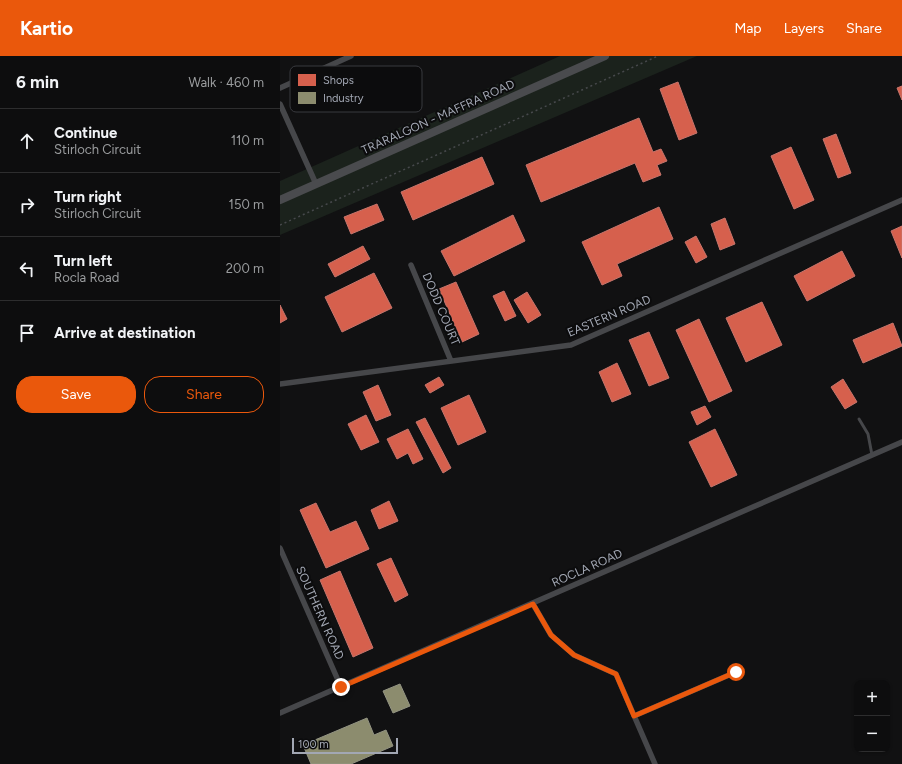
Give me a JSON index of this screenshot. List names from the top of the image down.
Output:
{
  "streets": {
    "main road": ["TRARALGON - MAFFRA ROAD"],
    "street": [
      "DODD COURT",
      "EASTERN ROAD",
      "ROCLA ROAD",
      "SOUTHERN ROAD"
    ]
  },
  "crossings": [
    ["DODD COURT", "EASTERN ROAD"],
    ["ROCLA ROAD", "SOUTHERN ROAD"]
  ],
  "legend": ["Shops", "Industry"],
  "scale_bar": "100 m",
  "page": {
    "header": "Kartio",
    "nav": ["Map", "Layers", "Share"],
    "heading": ["6 min", "Walk · 460 m"],
    "list": [
      ["Continue", "Stirloch Circuit", "110 m"],
      ["Turn right", "Stirloch Circuit", "150 m"],
      ["Turn left", "Rocla Road", "200 m"],
      "Arrive at destination"
    ],
    "buttons": ["Save", "Share"],
    "map_buttons": ["+", "−"],
    "scale": "100 m"
  }
}
